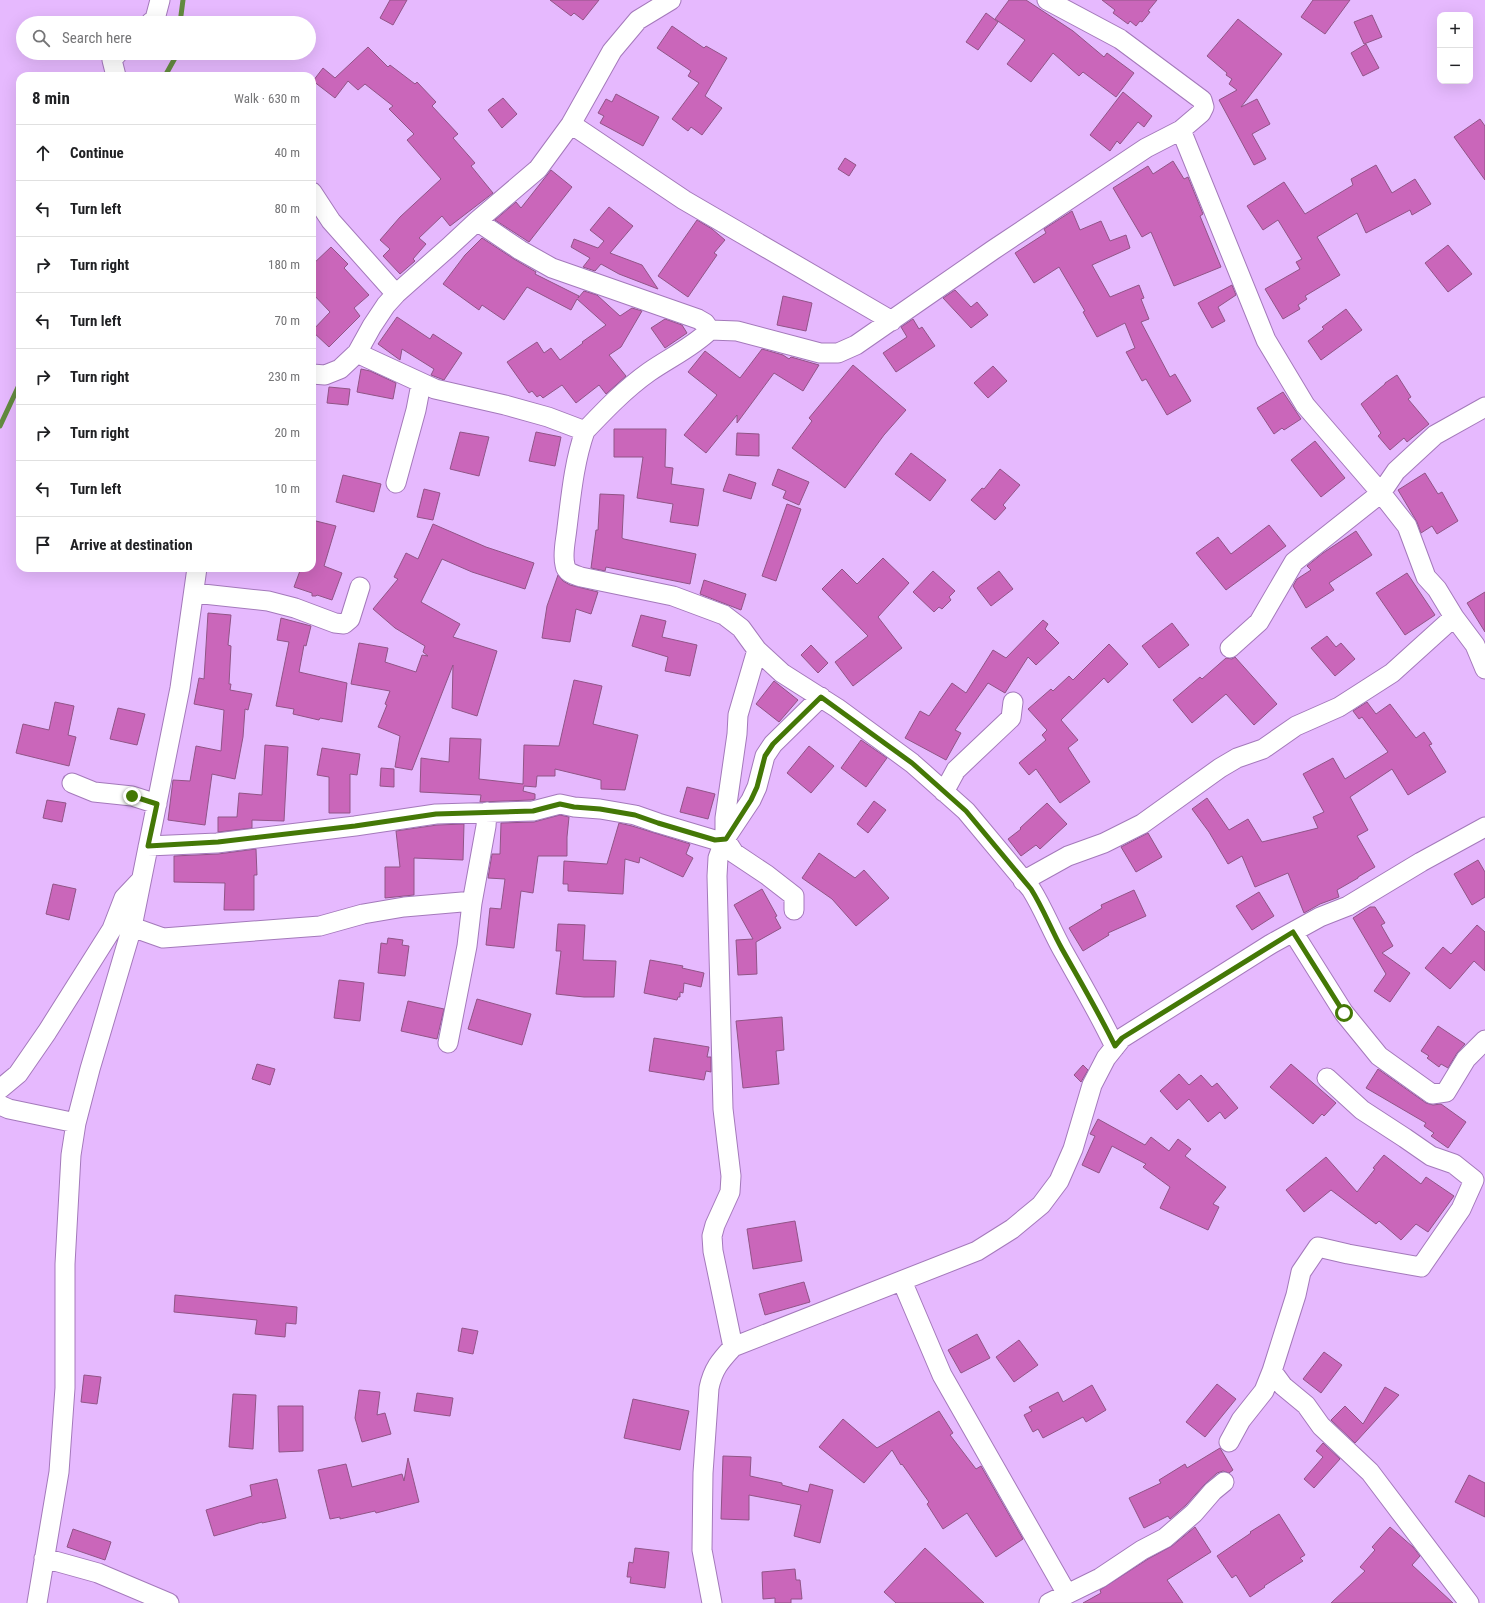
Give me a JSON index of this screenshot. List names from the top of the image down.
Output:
{
  "page": {
    "map_buttons": ["+", "−"],
    "search": "Search here",
    "heading": ["8 min", "Walk · 630 m"],
    "list": [
      ["Continue", "40 m"],
      ["Turn left", "80 m"],
      ["Turn right", "180 m"],
      ["Turn left", "70 m"],
      ["Turn right", "230 m"],
      ["Turn right", "20 m"],
      ["Turn left", "10 m"],
      "Arrive at destination"
    ]
  }
}
